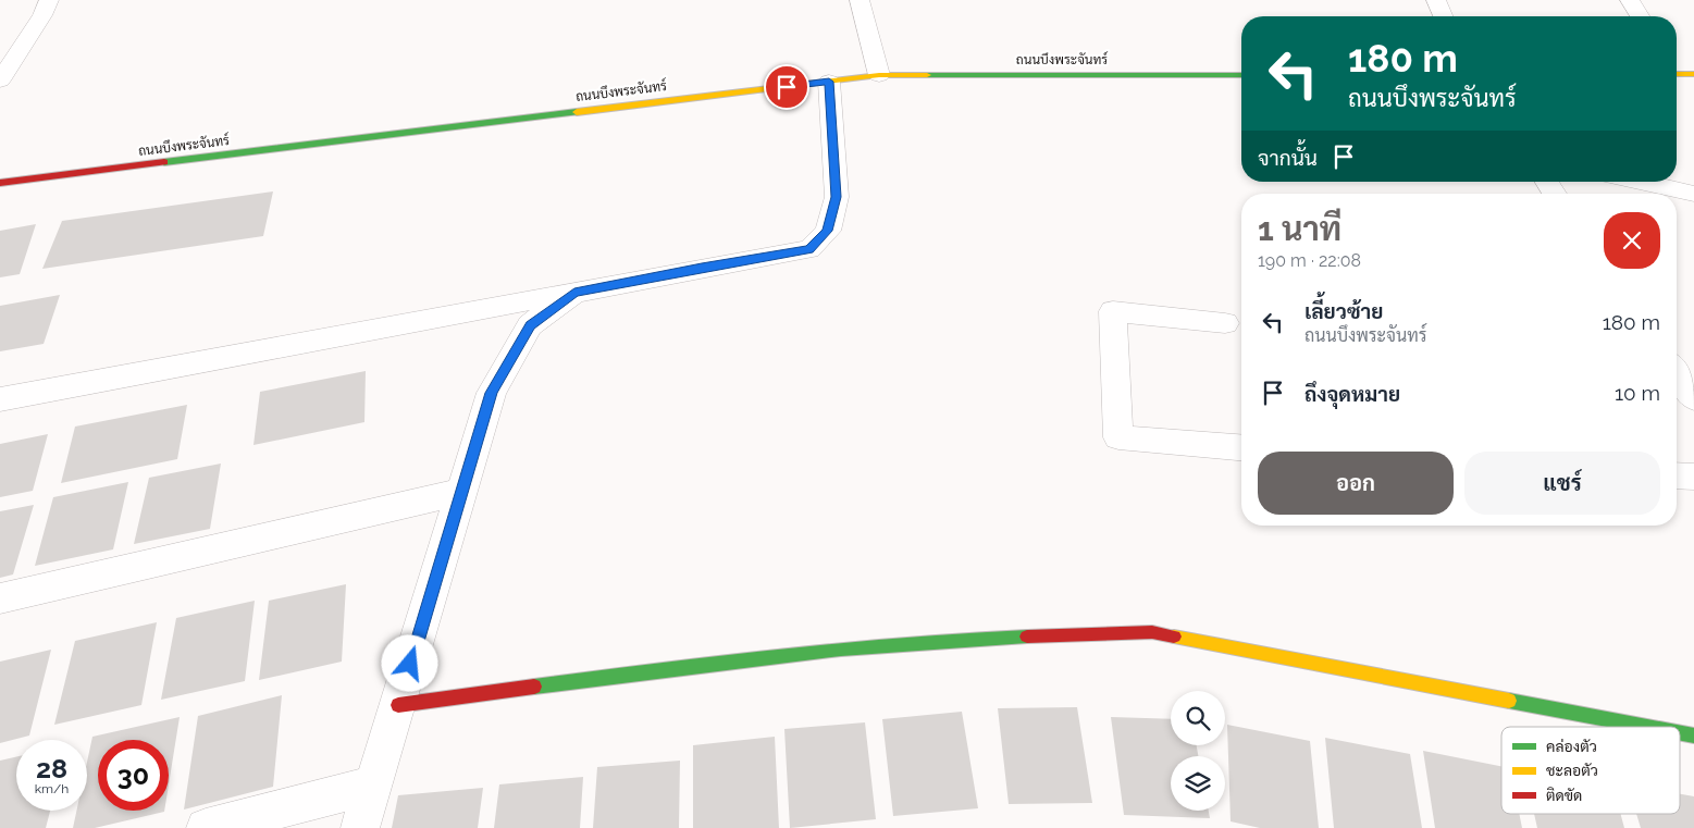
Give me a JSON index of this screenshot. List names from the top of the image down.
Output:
{
  "streets": {
    "street": ["ถนนบึงพระจันทร์"]
  },
  "legend": ["คล่องตัว", "ชะลอตัว", "ติดขัด"],
  "page": {
    "turn": ["180 m", "ถนนบึงพระจันทร์"],
    "then": "จากนั้น",
    "heading": ["1 นาที", "190 m · 22:08"],
    "list": [
      {
        "name": "เลี้ยวซ้าย",
        "note": "ถนนบึงพระจันทร์",
        "value": "180 m"
      },
      {
        "name": "ถึงจุดหมาย",
        "value": "10 m"
      }
    ],
    "buttons": ["ออก", "แชร์"],
    "speed": "28 km/h",
    "limit": "30"
  }
}
